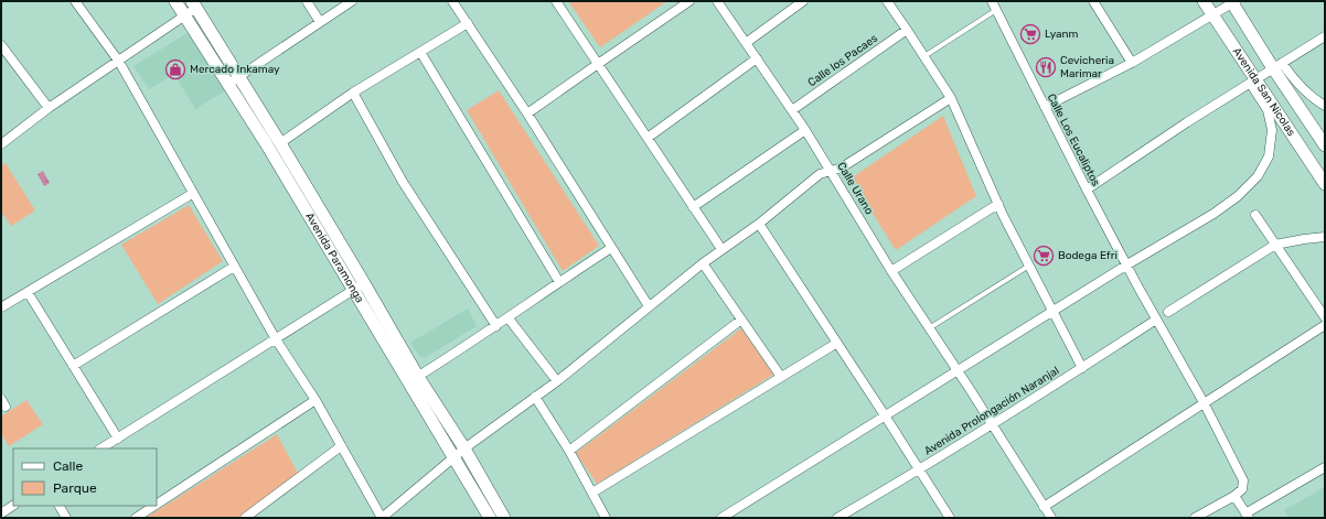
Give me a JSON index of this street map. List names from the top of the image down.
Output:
{
  "streets": {
    "street": [
      "Calle los Pacaes",
      "Avenida San Nicolas",
      "Calle Los Eucaliptos",
      "Calle Urano",
      "Avenida Paramonga",
      "Avenida Prolongación Naranjal"
    ]
  },
  "crossings": [
    ["Calle los Pacaes", "Calle Urano"],
    ["Calle Los Eucaliptos", "Avenida Prolongación Naranjal"],
    ["Calle Urano", "Avenida Prolongación Naranjal"]
  ],
  "places": {
    "supermarket": ["Lyanm", "Bodega Efri"],
    "restaurant": ["Cevicheria Marimar"],
    "shop": ["Mercado Inkamay"]
  },
  "legend": ["Calle", "Parque"]
}
